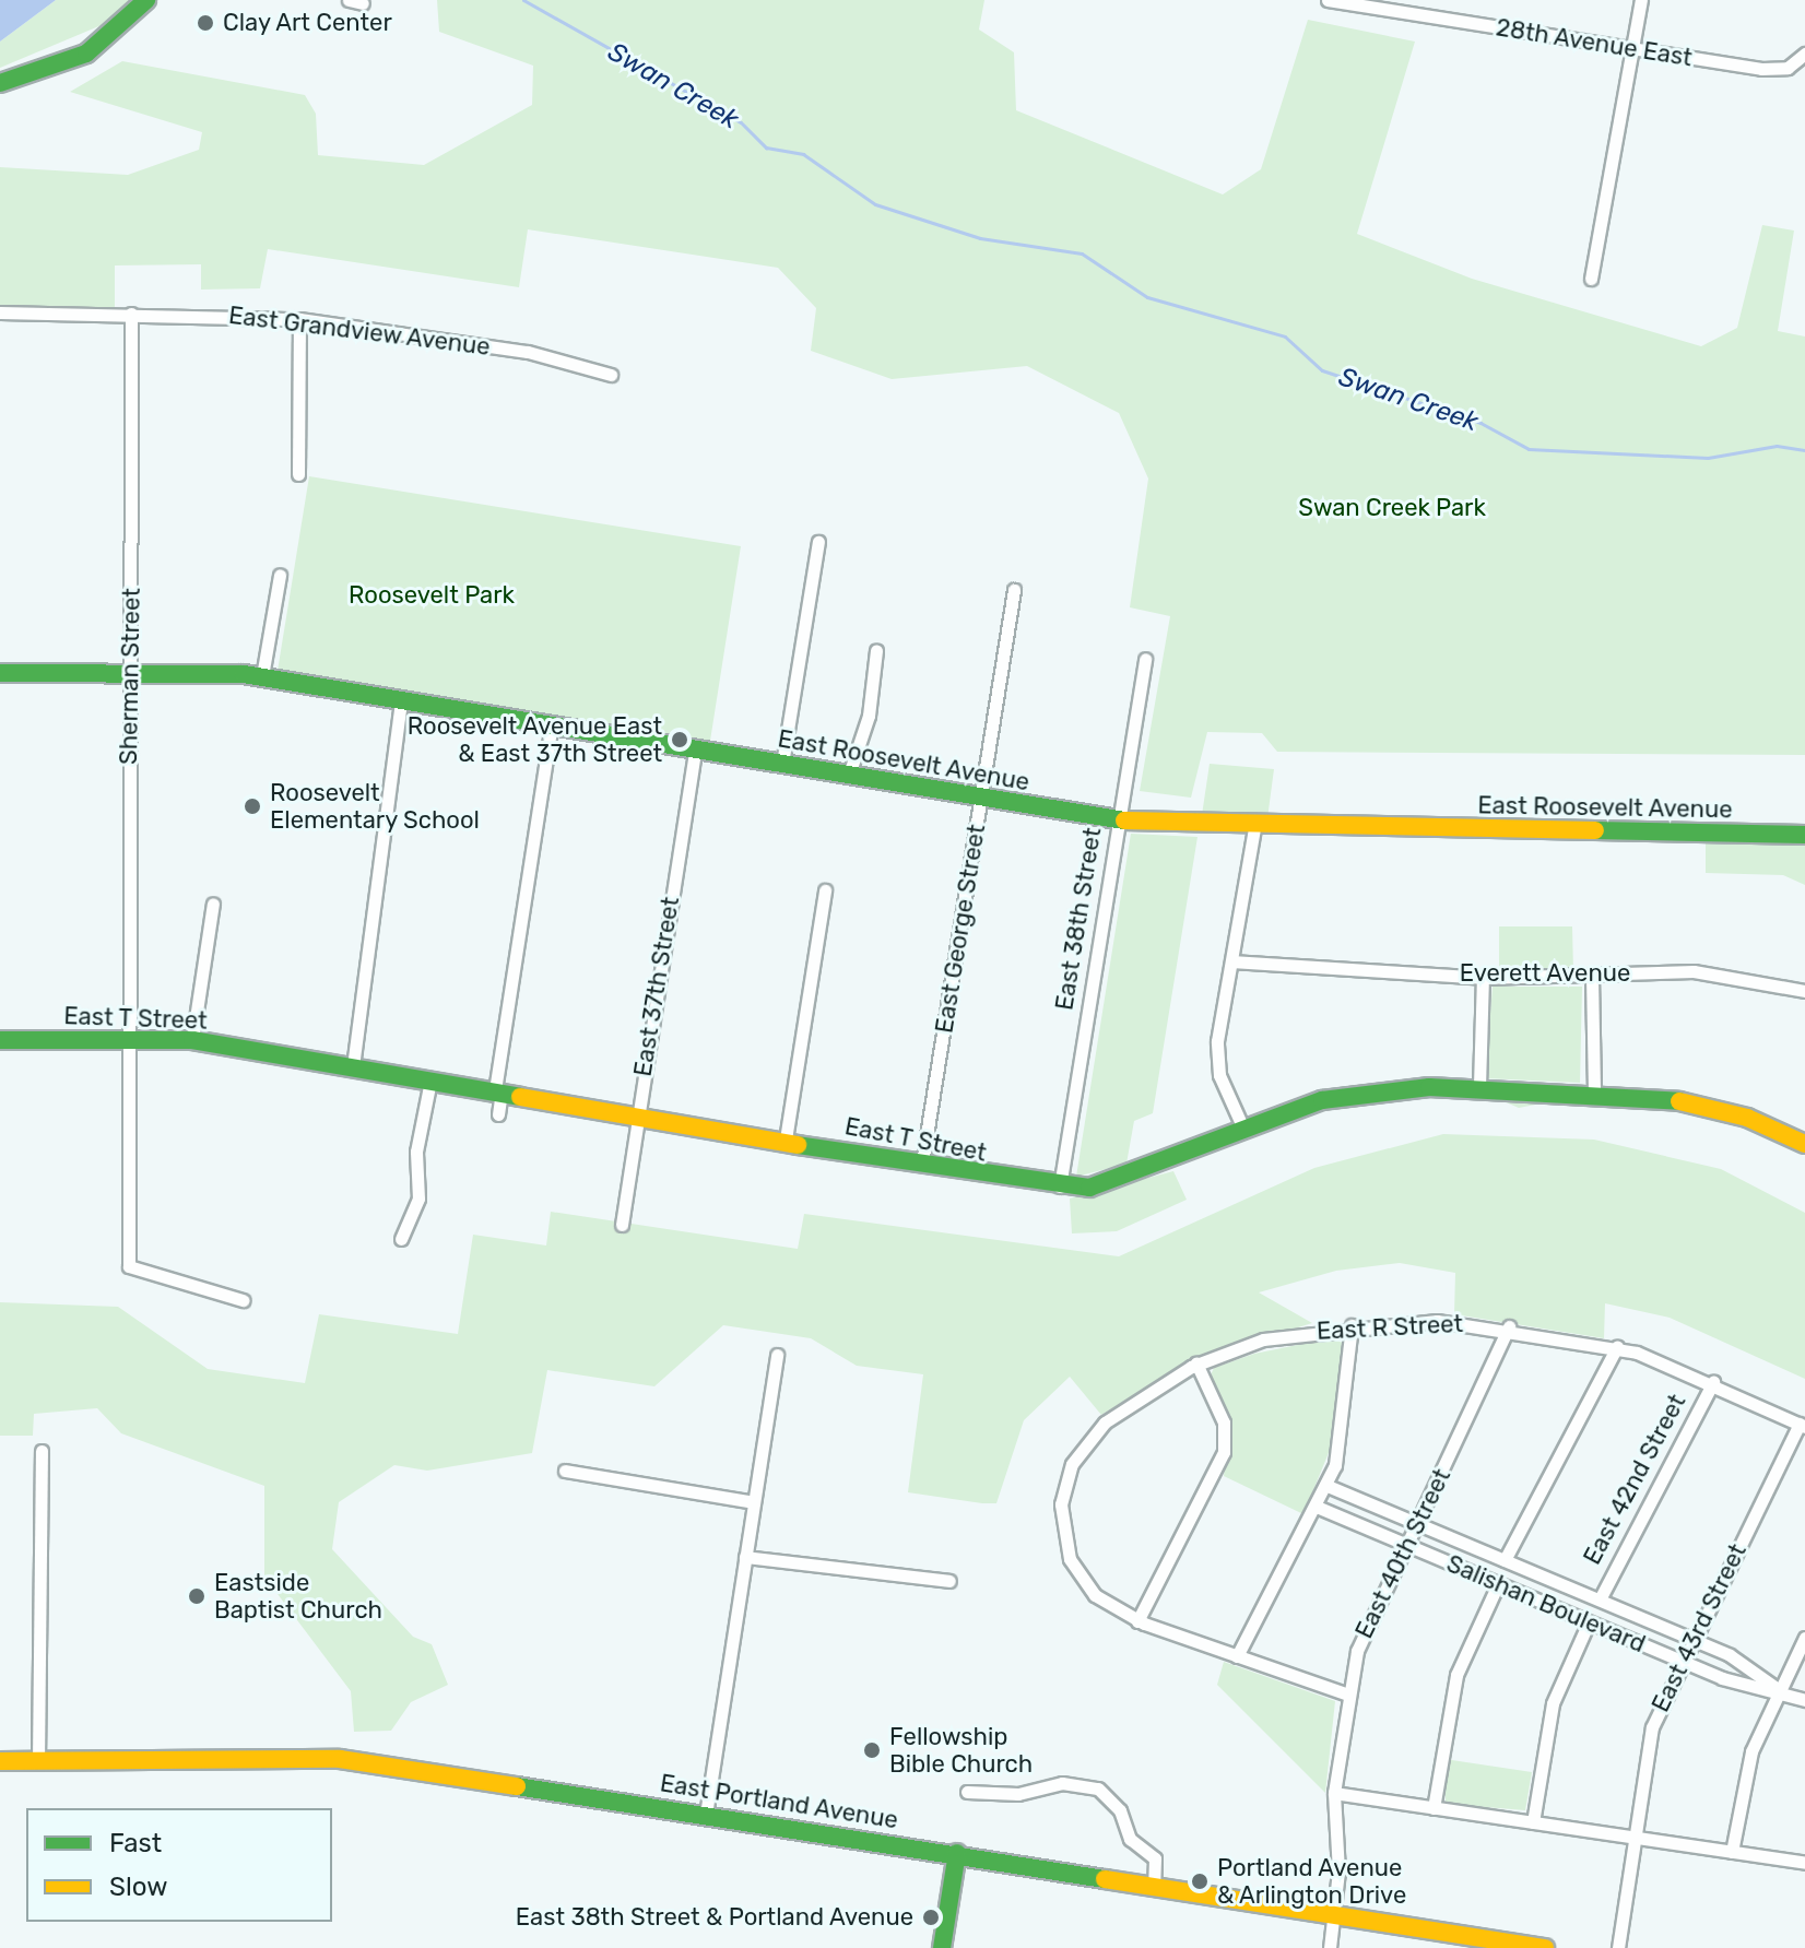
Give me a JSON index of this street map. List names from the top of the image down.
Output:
{
  "streets": {
    "street": [
      "28th Avenue East",
      "East Grandview Avenue",
      "Sherman Street",
      "East Roosevelt Avenue",
      "East 38th Street",
      "East George Street",
      "Everett Avenue",
      "East 37th Street",
      "East T Street",
      "East R Street",
      "East 42nd Street",
      "East 40th Street",
      "Salishan Boulevard",
      "East 43rd Street",
      "East Portland Avenue"
    ]
  },
  "crossings": [
    ["East Grandview Avenue", "Sherman Street"],
    ["Sherman Street", "East Roosevelt Avenue"],
    ["Sherman Street", "East T Street"],
    ["East Roosevelt Avenue", "East 38th Street"],
    ["East Roosevelt Avenue", "East George Street"],
    ["East Roosevelt Avenue", "East 37th Street"],
    ["East 38th Street", "East T Street"],
    ["East George Street", "East T Street"],
    ["East 37th Street", "East T Street"],
    ["East R Street", "East 42nd Street"],
    ["East R Street", "East 40th Street"],
    ["East R Street", "East 43rd Street"],
    ["East 42nd Street", "Salishan Boulevard"],
    ["East 40th Street", "Salishan Boulevard"],
    ["East 40th Street", "East Portland Avenue"],
    ["Salishan Boulevard", "East 43rd Street"]
  ],
  "water": ["Swan Creek"],
  "parks": ["Swan Creek Park", "Roosevelt Park"],
  "places": [
    "Clay Art Center",
    "Roosevelt Avenue East & East 37th Street",
    "Roosevelt Elementary School",
    "Eastside Baptist Church",
    "Fellowship Bible Church",
    "Portland Avenue & Arlington Drive",
    "East 38th Street & Portland Avenue"
  ],
  "legend": ["Fast", "Slow"]
}
